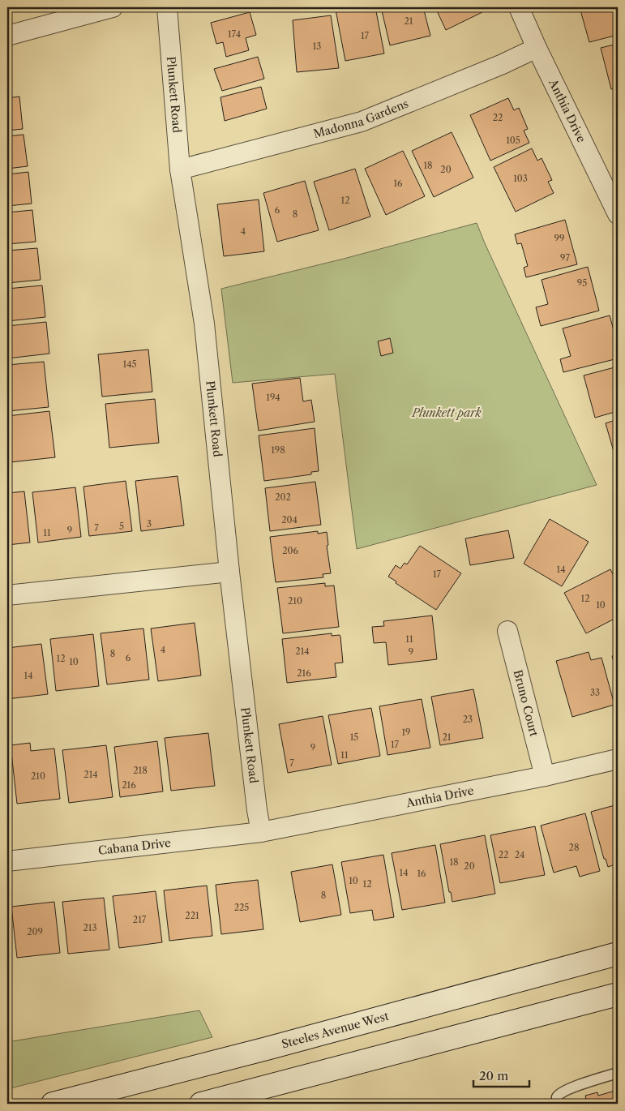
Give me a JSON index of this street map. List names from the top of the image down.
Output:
{
  "streets": {
    "main road": ["Steeles Avenue West"],
    "street": [
      "Plunkett Road",
      "Anthia Drive",
      "Madonna Gardens",
      "Bruno Court",
      "Cabana Drive"
    ]
  },
  "crossings": [
    ["Plunkett Road", "Anthia Drive"],
    ["Plunkett Road", "Madonna Gardens"],
    ["Plunkett Road", "Cabana Drive"],
    ["Anthia Drive", "Madonna Gardens"],
    ["Anthia Drive", "Bruno Court"],
    ["Anthia Drive", "Cabana Drive"]
  ],
  "parks": ["Plunkett park"],
  "house_numbers": [
    "21",
    "174",
    "17",
    "13",
    "22",
    "105",
    "18",
    "20",
    "103",
    "16",
    "12",
    "6",
    "8",
    "4",
    "99",
    "97",
    "95",
    "145",
    "194",
    "198",
    "202",
    "204",
    "3",
    "5",
    "7",
    "9",
    "11",
    "206",
    "14",
    "17",
    "12",
    "210",
    "10",
    "11",
    "4",
    "214",
    "9",
    "8",
    "6",
    "12",
    "10",
    "216",
    "14",
    "33",
    "23",
    "19",
    "15",
    "21",
    "17",
    "9",
    "11",
    "7",
    "218",
    "214",
    "210",
    "216",
    "28",
    "22",
    "24",
    "18",
    "20",
    "14",
    "16",
    "10",
    "12",
    "8",
    "225",
    "221",
    "217",
    "213",
    "209"
  ],
  "scale_bar": "20 m"
}
